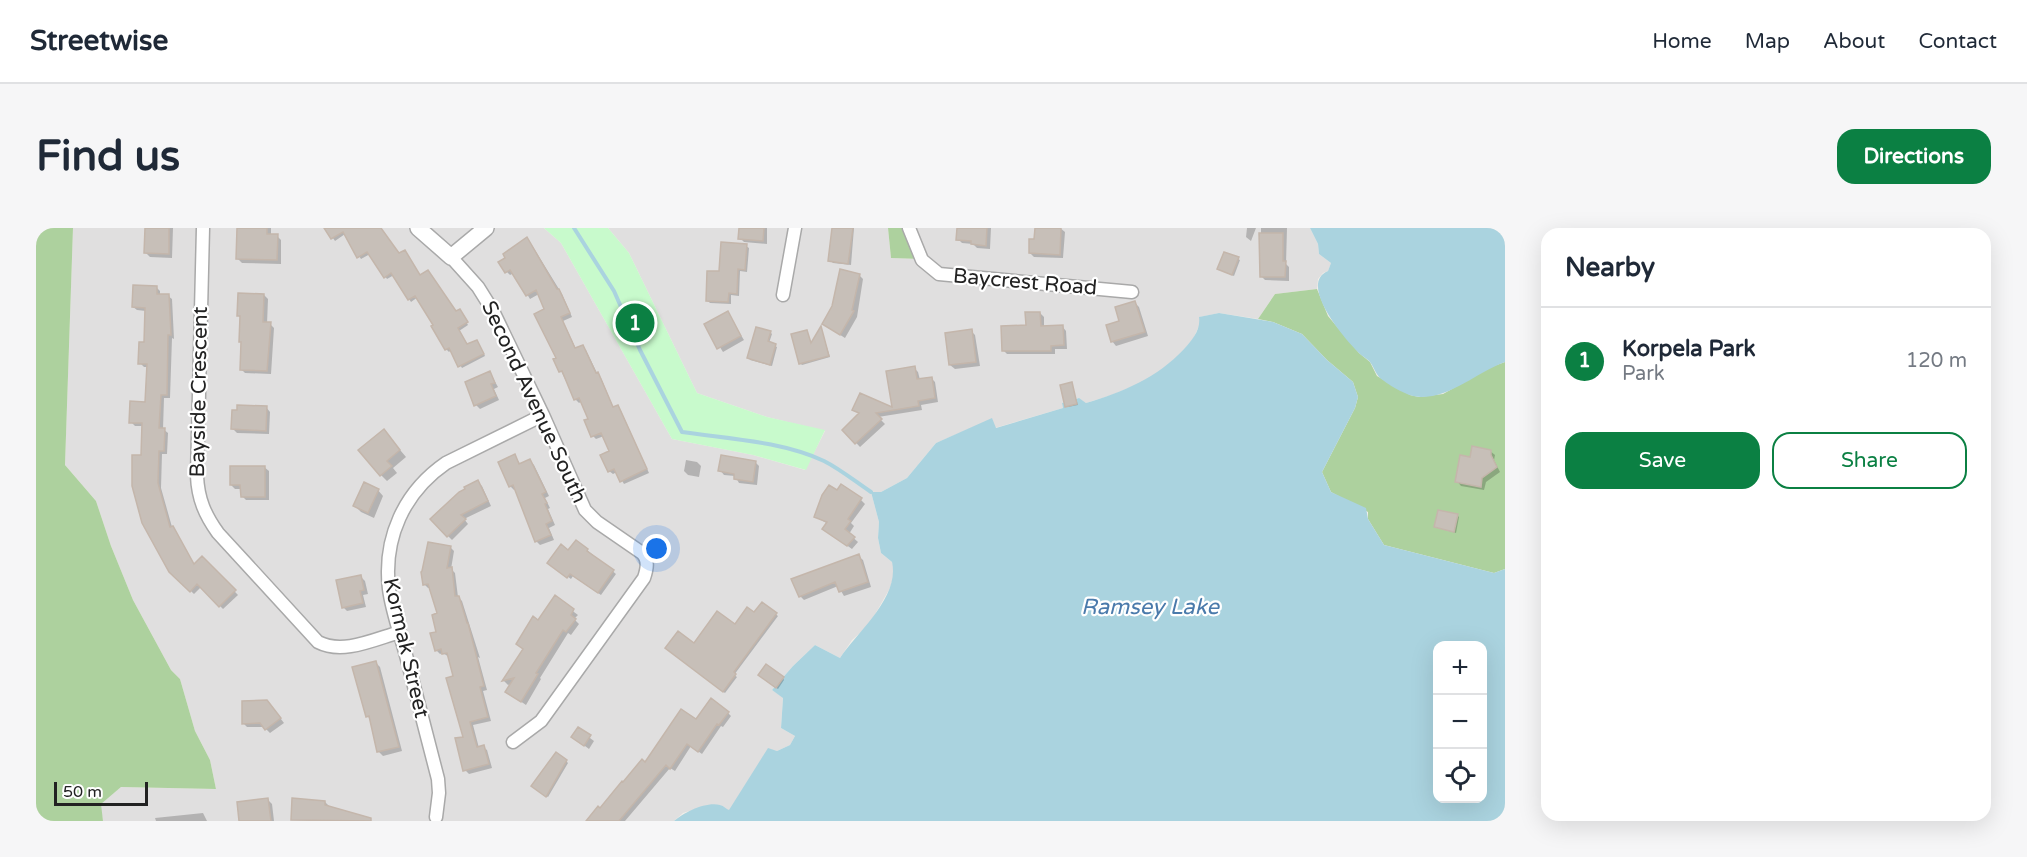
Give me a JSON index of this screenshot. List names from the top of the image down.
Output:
{
  "streets": {
    "street": [
      "Baycrest Road",
      "Bayside Crescent",
      "Second Avenue South",
      "Kormak Street"
    ]
  },
  "crossings": [
    ["Bayside Crescent", "Kormak Street"],
    ["Second Avenue South", "Kormak Street"]
  ],
  "water": ["Ramsey Lake"],
  "scale_bar": "50 m",
  "page": {
    "header": "Streetwise",
    "nav": [
      "Home",
      "Map",
      "About",
      "Contact"
    ],
    "buttons": [
      "Directions",
      ["Save", "Share"]
    ],
    "title": "Find us",
    "heading": "Nearby",
    "pins": "1",
    "list": [
      {
        "mark": "1",
        "name": "Korpela Park",
        "note": "Park",
        "value": "120 m"
      }
    ],
    "map_buttons": ["+", "−"],
    "scale": "50 m"
  }
}
